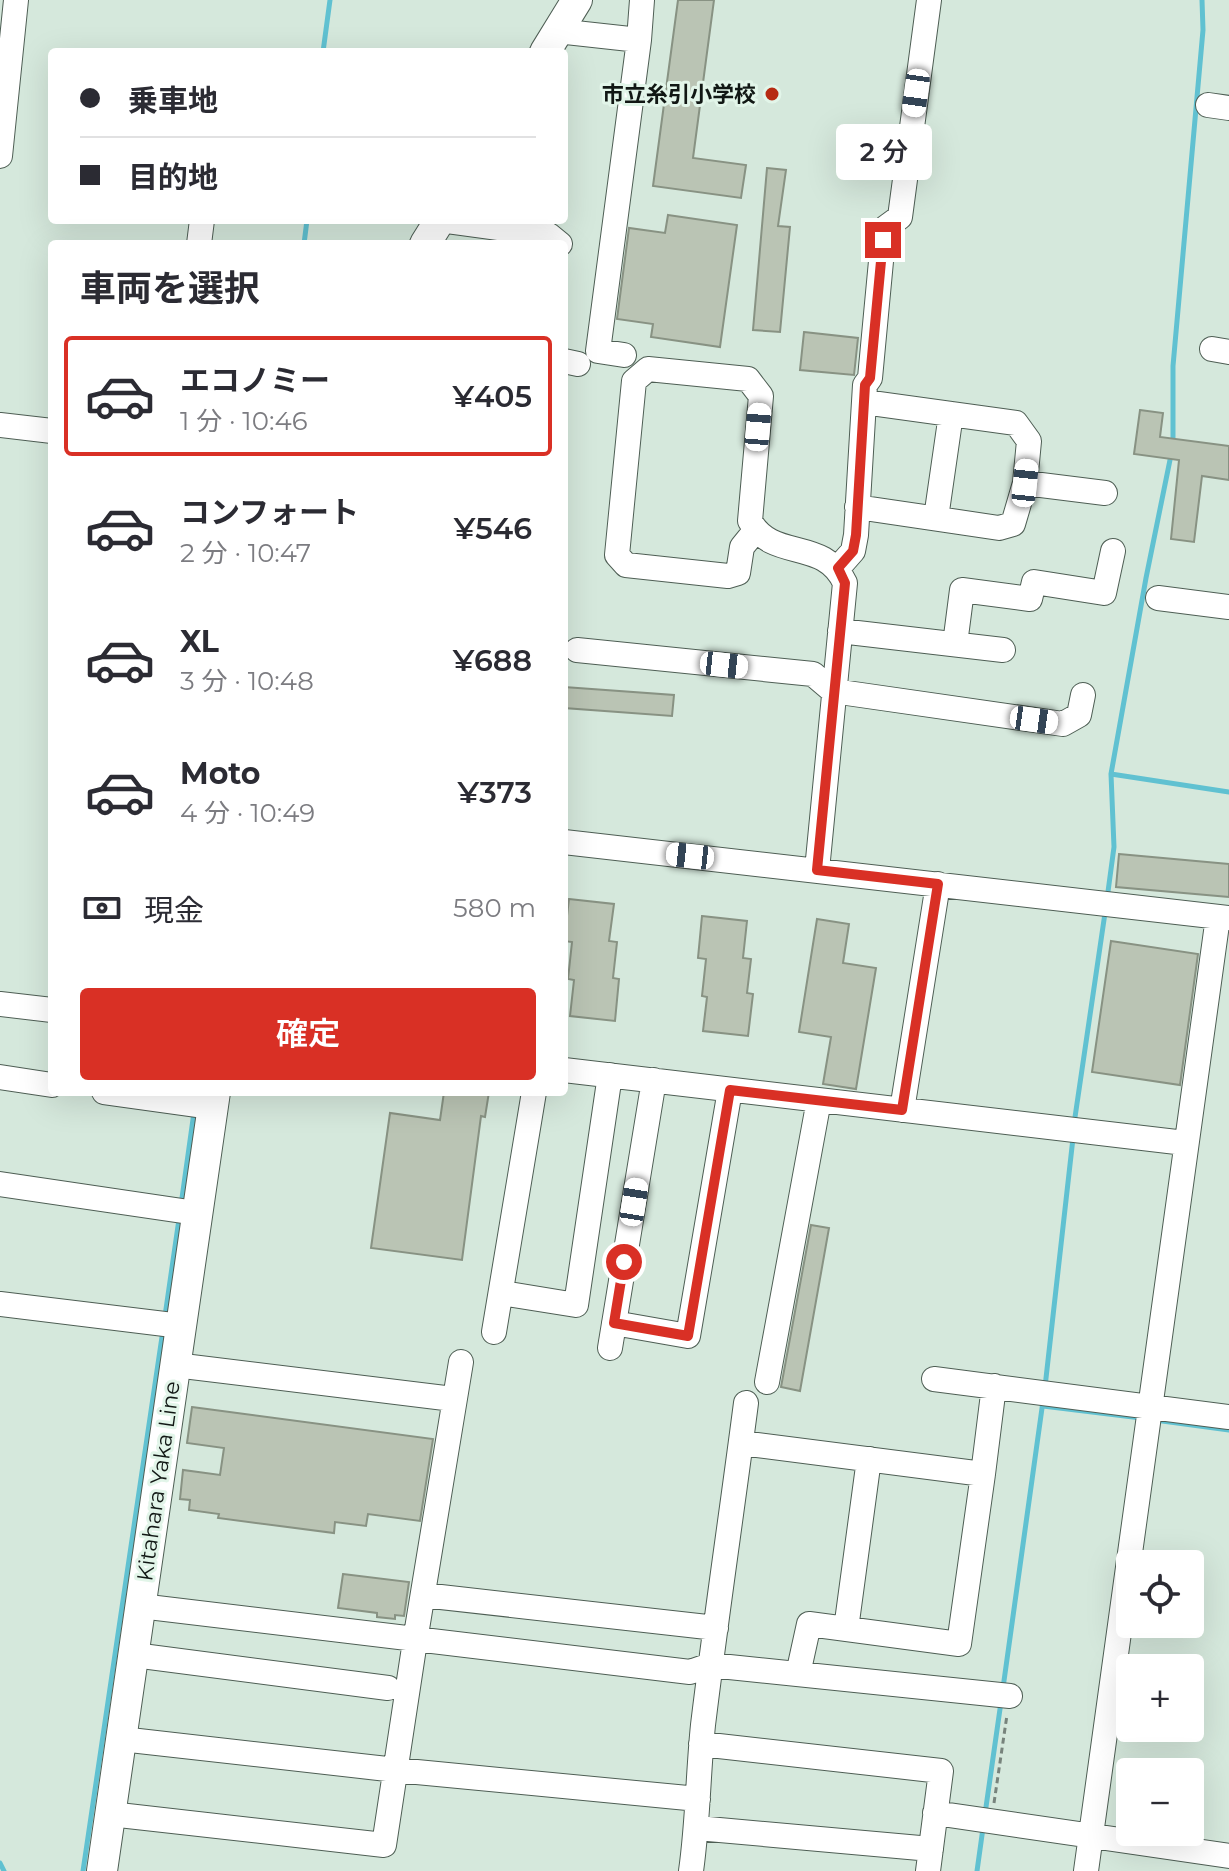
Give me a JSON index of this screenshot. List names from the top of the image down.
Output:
{
  "streets": {
    "main road": ["Kitahara Yaka Line"]
  },
  "places": ["市立糸引小学校"],
  "page": {
    "banner": ["乗車地", "目的地"],
    "bubble": "2 分",
    "heading": "車両を選択",
    "list": [
      {
        "name": "エコノミー",
        "note": "1 分 · 10:46",
        "value": "¥405"
      },
      {
        "name": "コンフォート",
        "note": "2 分 · 10:47",
        "value": "¥546"
      },
      {
        "name": "XL",
        "note": "3 分 · 10:48",
        "value": "¥688"
      },
      {
        "name": "Moto",
        "note": "4 分 · 10:49",
        "value": "¥373"
      }
    ],
    "pay": ["現金", "580 m"],
    "buttons": "確定",
    "map_buttons": ["+", "−"]
  }
}
